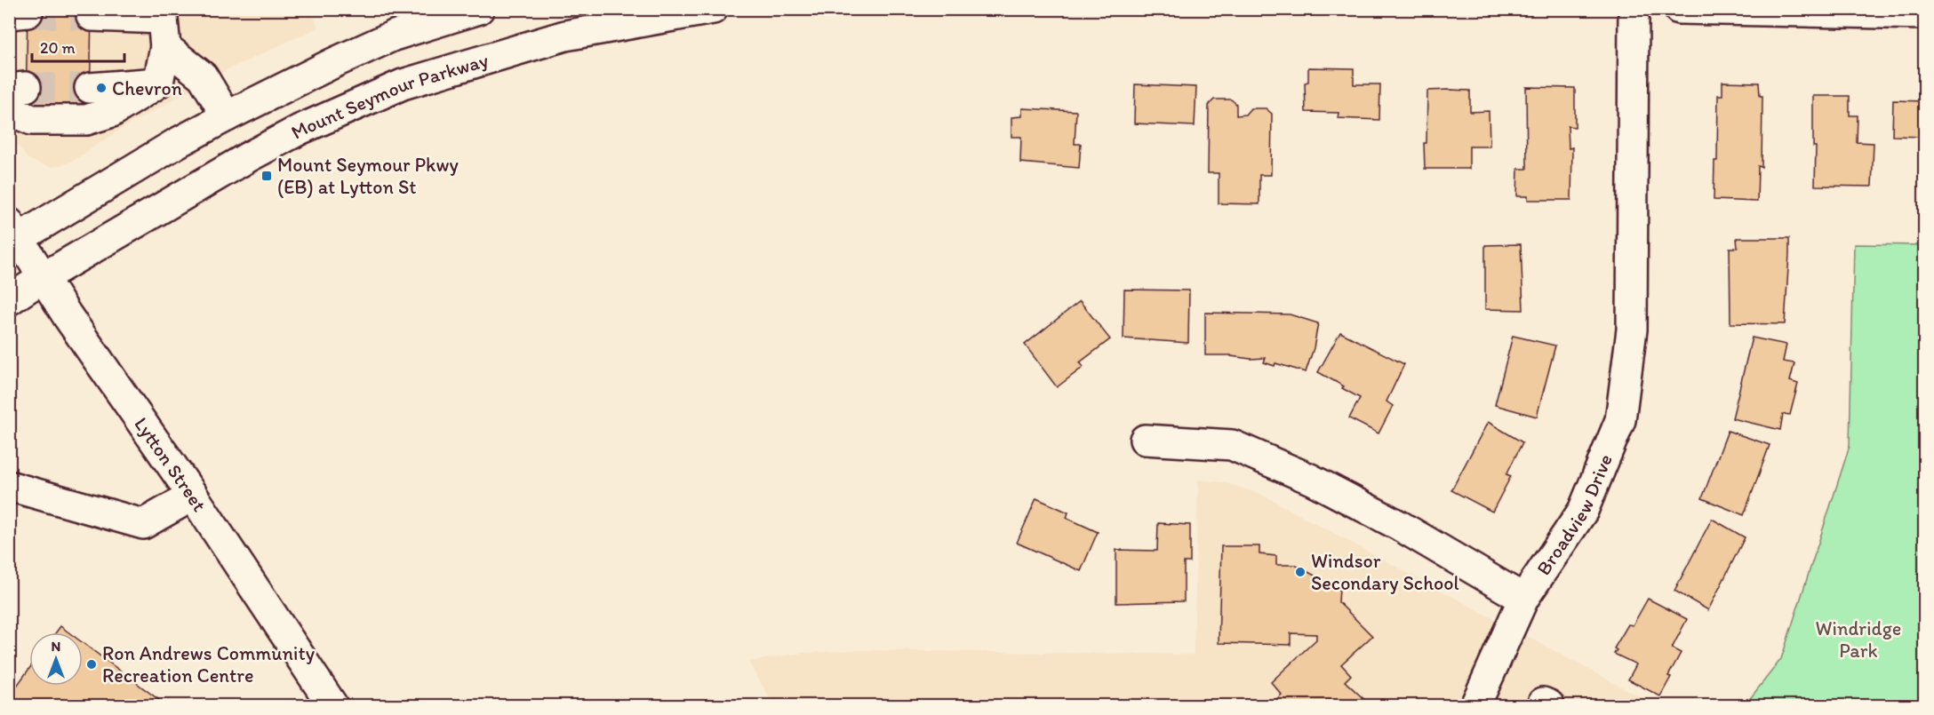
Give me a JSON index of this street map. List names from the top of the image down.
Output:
{
  "streets": {
    "street": ["Mount Seymour Parkway", "Lytton Street", "Broadview Drive"]
  },
  "crossings": [
    ["Mount Seymour Parkway", "Lytton Street"]
  ],
  "parks": ["Windridge Park"],
  "places": {
    "other": ["Chevron", "Windsor Secondary School", "Ron Andrews Community Recreation Centre"],
    "transit": ["Mount Seymour Pkwy (EB) at Lytton St"]
  },
  "scale_bar": "20 m",
  "north": "top"
}
